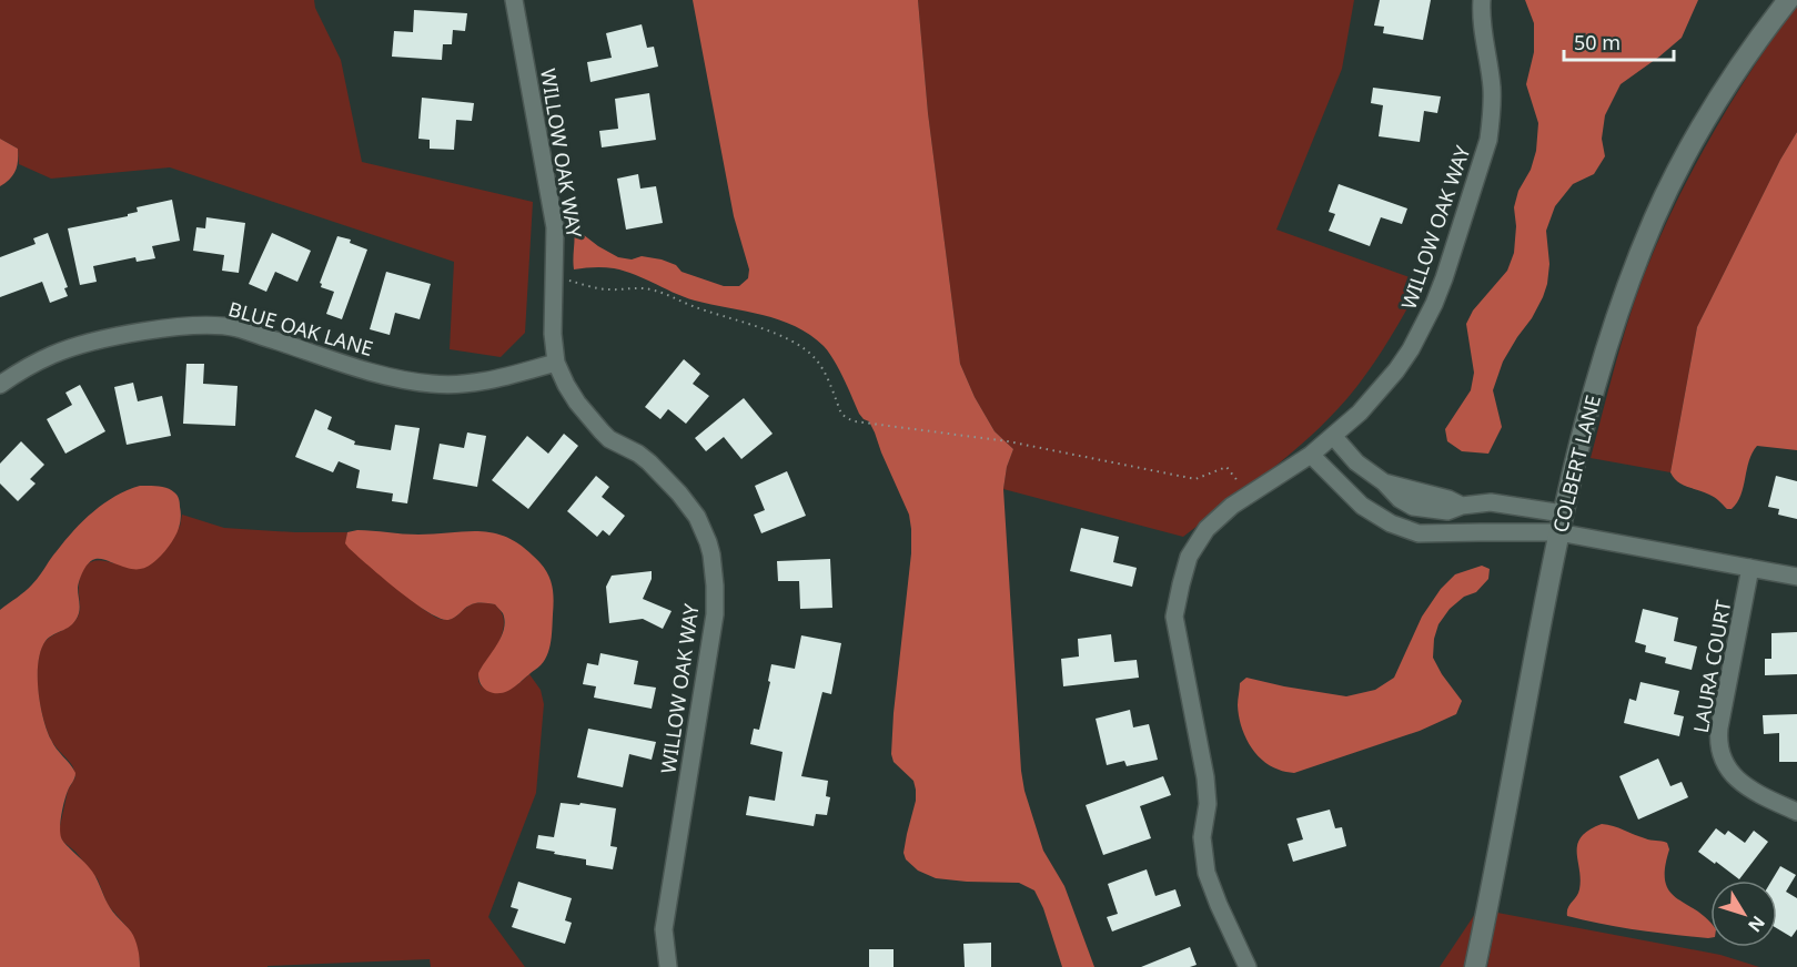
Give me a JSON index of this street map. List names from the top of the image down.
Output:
{
  "streets": {
    "street": [
      "WILLOW OAK WAY",
      "BLUE OAK LANE",
      "COLBERT LANE",
      "LAURA COURT"
    ]
  },
  "crossings": [
    ["WILLOW OAK WAY", "BLUE OAK LANE"]
  ],
  "scale_bar": "50 m",
  "north": "bottom right"
}
